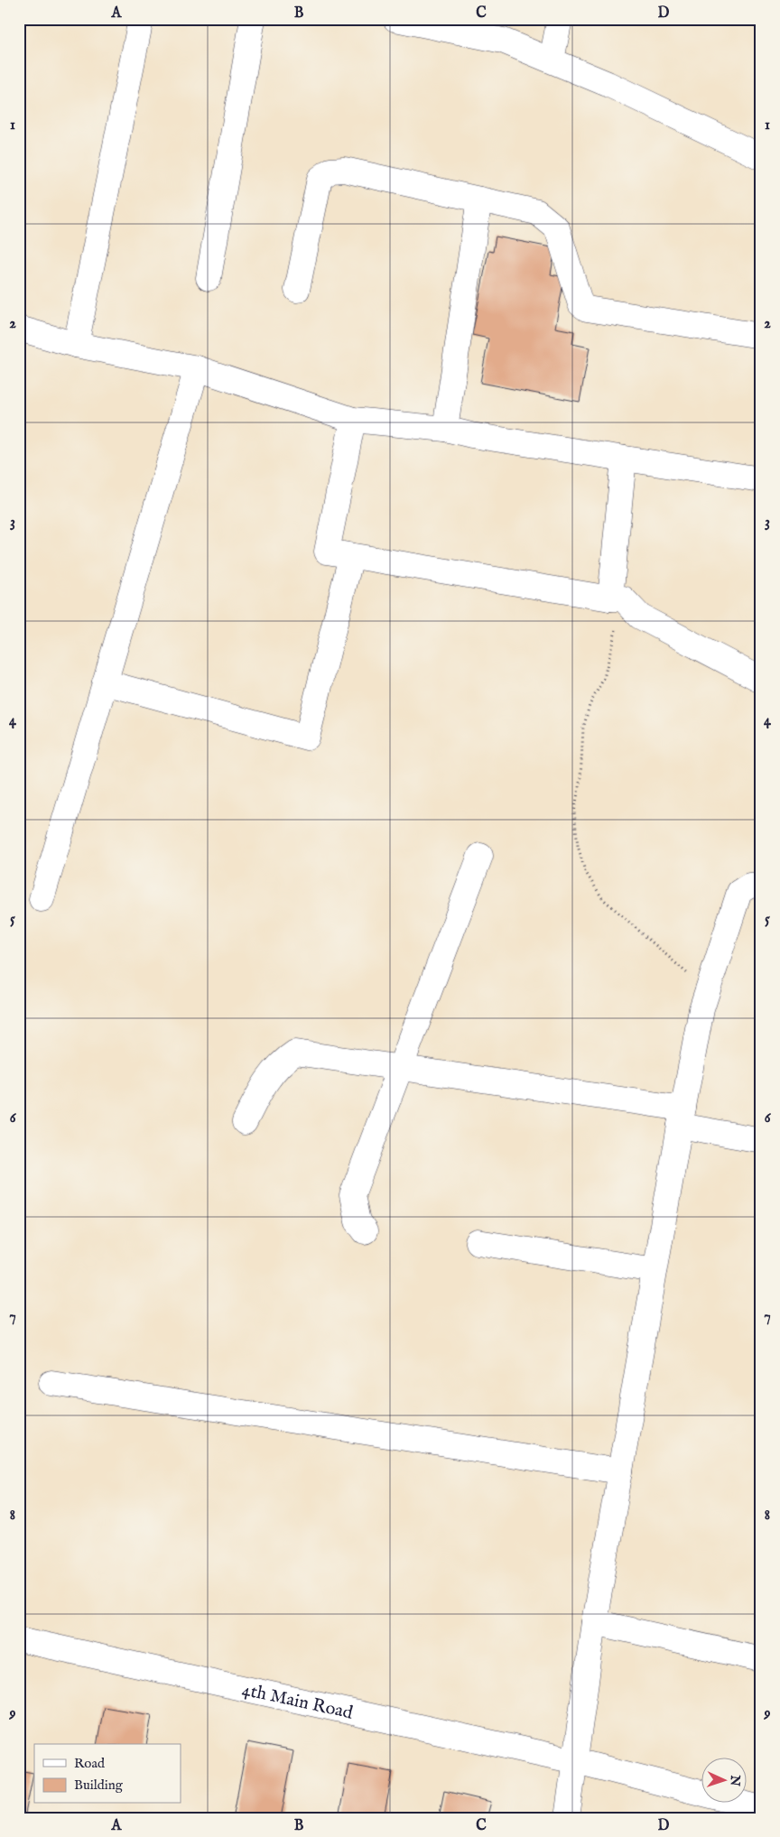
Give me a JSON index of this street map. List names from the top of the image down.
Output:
{
  "streets": {
    "street": ["4th Main Road"]
  },
  "legend": ["Road", "Building"],
  "north": "right",
  "grid": {
    "columns": [
      "A",
      "B",
      "C",
      "D"
    ],
    "rows": [
      "1",
      "2",
      "3",
      "4",
      "5",
      "6",
      "7",
      "8",
      "9"
    ]
  }
}
